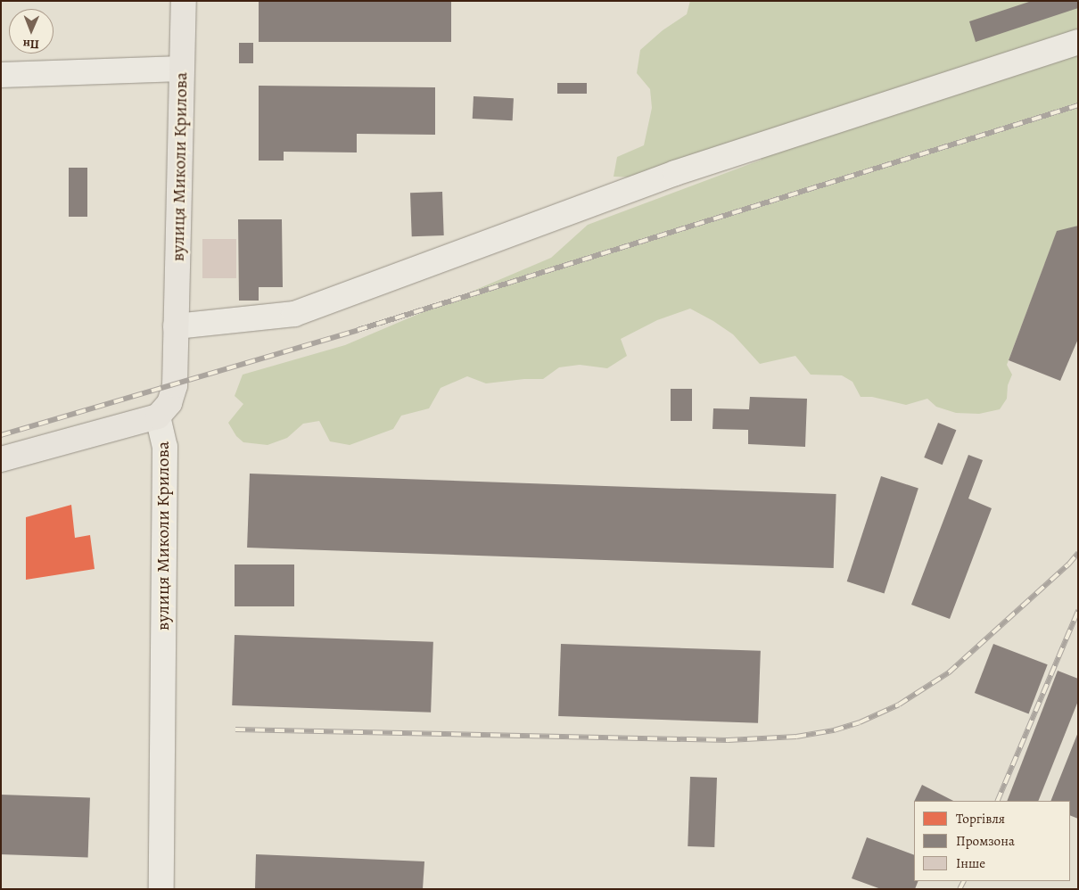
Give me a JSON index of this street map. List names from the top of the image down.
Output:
{
  "streets": {
    "main road": ["вулиця Миколи Крилова"]
  },
  "legend": ["Торгівля", "Промзона", "Інше"],
  "north": "bottom"
}
